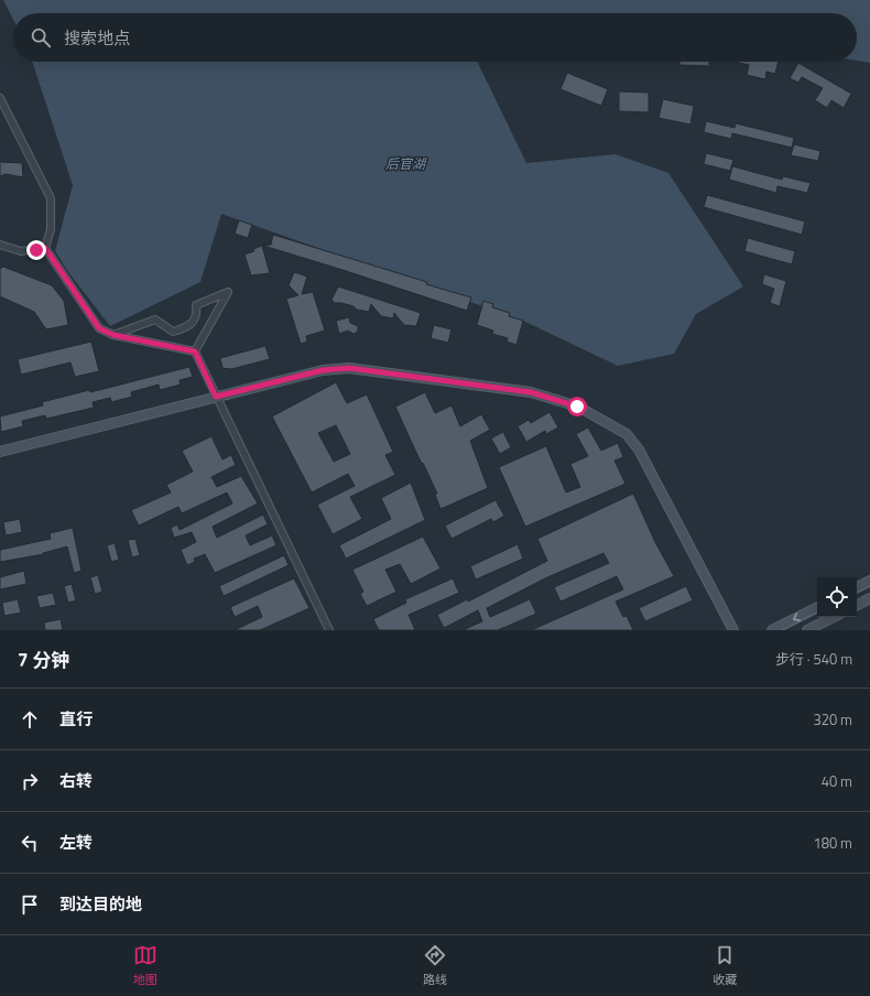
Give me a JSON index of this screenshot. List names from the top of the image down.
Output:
{
  "water": ["后官湖"],
  "page": {
    "search": "搜索地点",
    "heading": ["7 分钟", "步行 · 540 m"],
    "list": [
      ["直行", "320 m"],
      ["右转", "40 m"],
      ["左转", "180 m"],
      "到达目的地"
    ],
    "nav": ["地图", "路线", "收藏"]
  }
}
